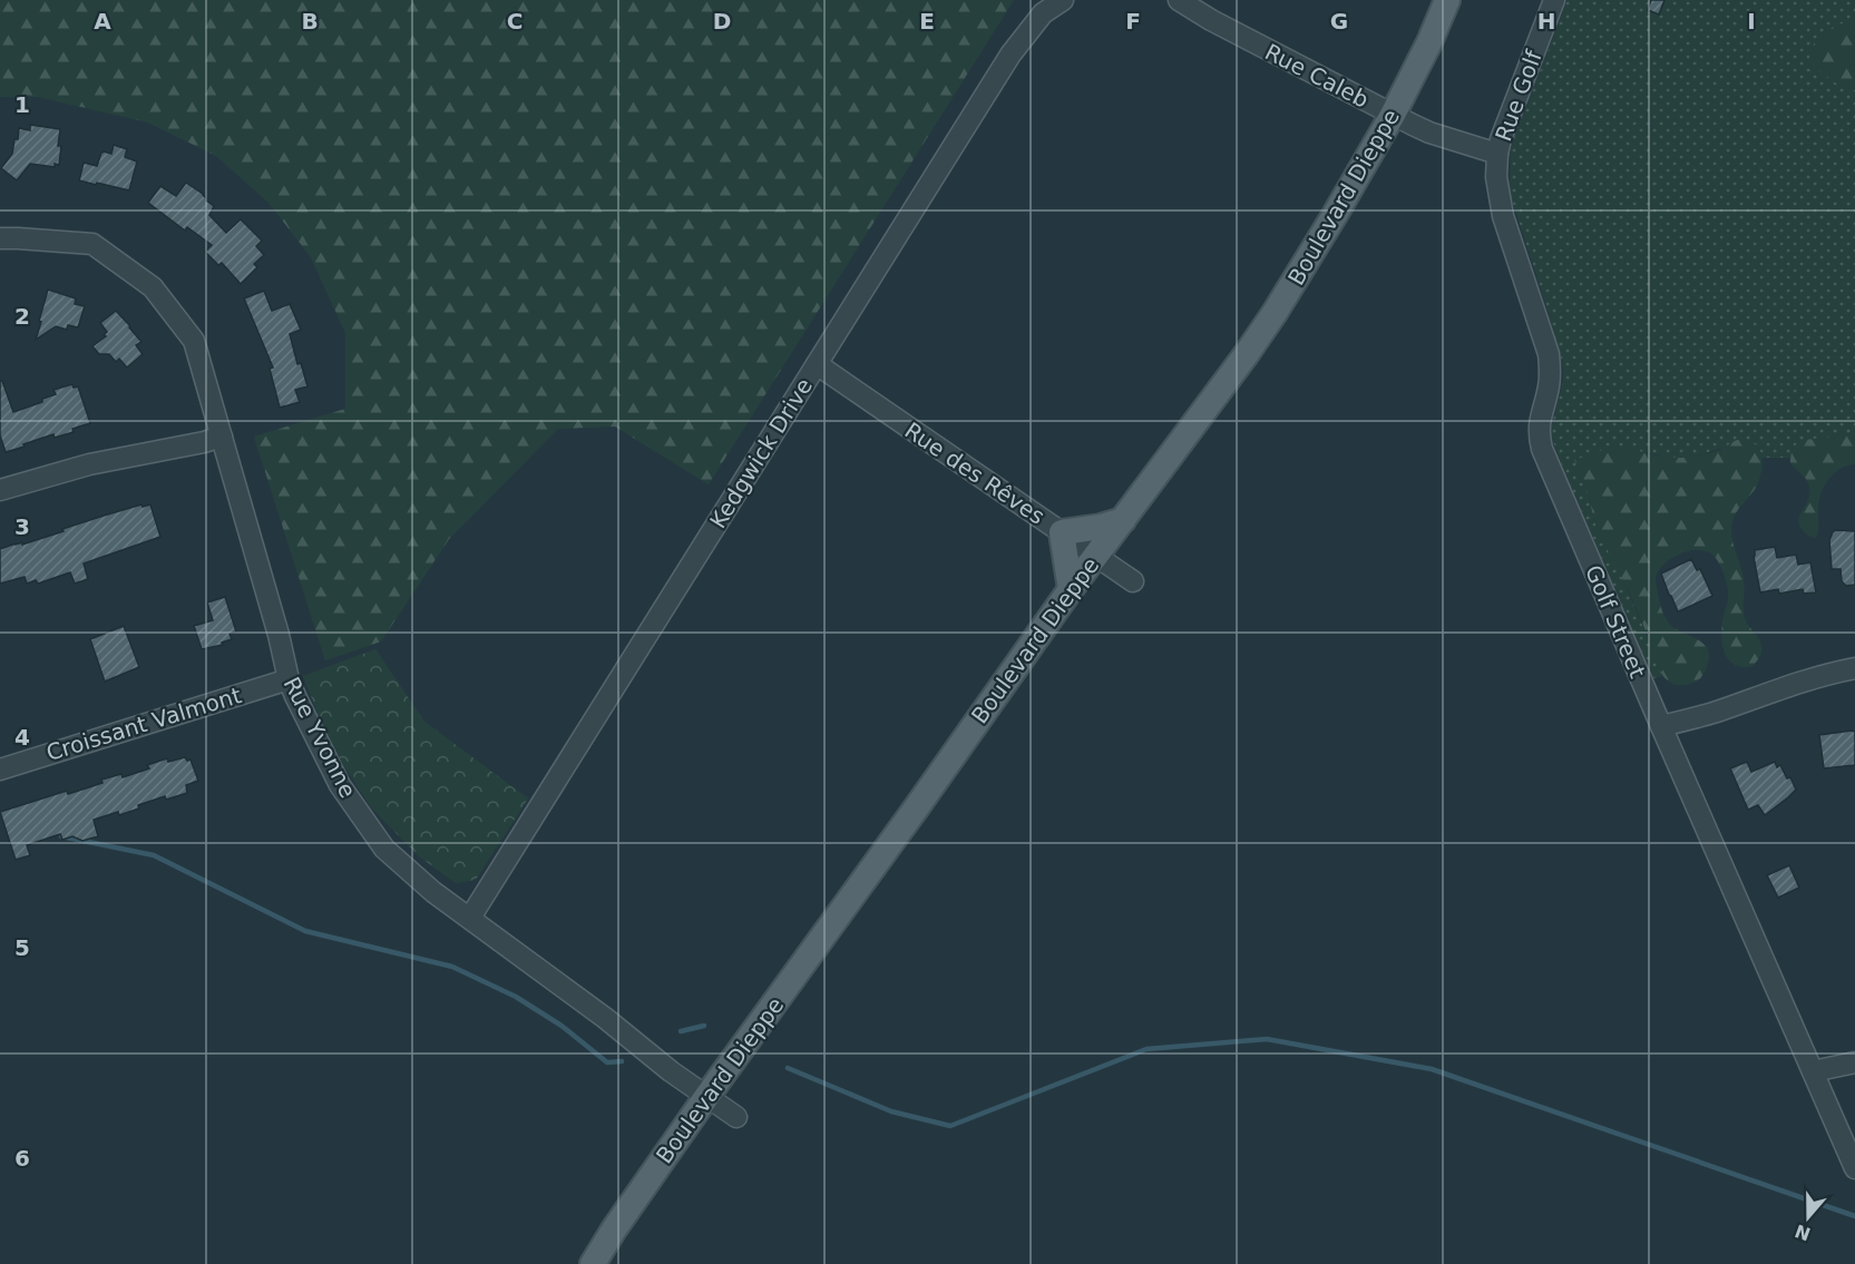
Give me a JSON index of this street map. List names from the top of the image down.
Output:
{
  "streets": {
    "main road": ["Boulevard Dieppe"],
    "street": [
      "Rue Caleb",
      "Rue Golf",
      "Kedgwick Drive",
      "Rue des Rêves",
      "Golf Street",
      "Croissant Valmont",
      "Rue Yvonne"
    ]
  },
  "crossings": [
    ["Rue Caleb", "Rue Golf"],
    ["Rue Caleb", "Boulevard Dieppe"],
    ["Rue Caleb", "Golf Street"],
    ["Rue Golf", "Golf Street"],
    ["Boulevard Dieppe", "Rue des Rêves"],
    ["Boulevard Dieppe", "Rue Yvonne"],
    ["Kedgwick Drive", "Rue des Rêves"],
    ["Kedgwick Drive", "Rue Yvonne"],
    ["Croissant Valmont", "Rue Yvonne"]
  ],
  "north": "bottom",
  "grid": {
    "columns": [
      "A",
      "B",
      "C",
      "D",
      "E",
      "F",
      "G",
      "H",
      "I"
    ],
    "rows": [
      "1",
      "2",
      "3",
      "4",
      "5",
      "6"
    ]
  }
}
